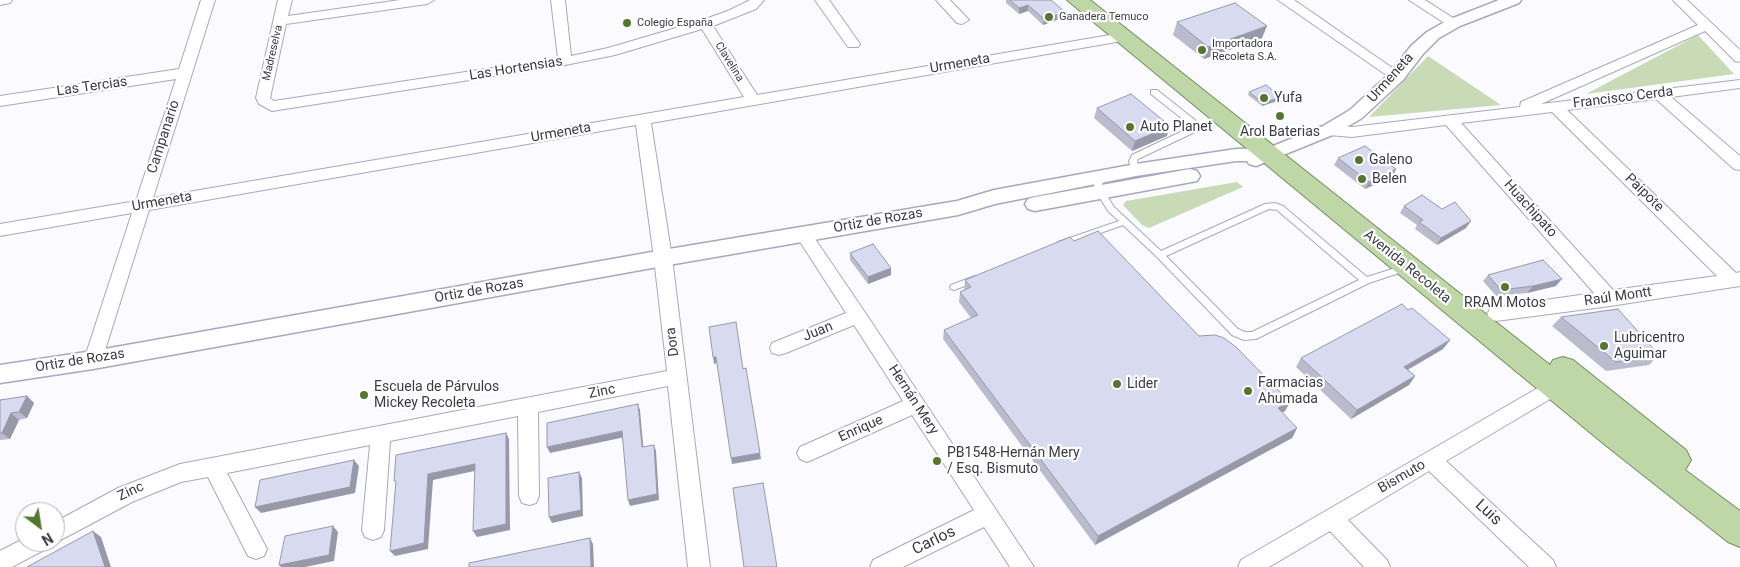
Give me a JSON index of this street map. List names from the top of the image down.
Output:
{
  "streets": {
    "main road": ["Avenida Recoleta"],
    "street": [
      "Madreselva",
      "Clavelina",
      "Urmeneta",
      "Las Hortensias",
      "Las Tercias",
      "Francisco Cerda",
      "Campanario",
      "Paipote",
      "Huachipato",
      "Ortiz de Rozas",
      "Raúl Montt",
      "Juan",
      "Dora",
      "Zinc",
      "Hernán Mery",
      "Enrique",
      "Bismuto",
      "Luis",
      "Carlos"
    ]
  },
  "crossings": [
    ["Madreselva", "Las Hortensias"],
    ["Clavelina", "Urmeneta"],
    ["Clavelina", "Las Hortensias"],
    ["Urmeneta", "Francisco Cerda"],
    ["Urmeneta", "Campanario"],
    ["Urmeneta", "Ortiz de Rozas"],
    ["Urmeneta", "Avenida Recoleta"],
    ["Urmeneta", "Dora"],
    ["Las Tercias", "Campanario"],
    ["Francisco Cerda", "Paipote"],
    ["Francisco Cerda", "Huachipato"],
    ["Campanario", "Ortiz de Rozas"],
    ["Paipote", "Raúl Montt"],
    ["Huachipato", "Raúl Montt"],
    ["Ortiz de Rozas", "Avenida Recoleta"],
    ["Ortiz de Rozas", "Dora"],
    ["Ortiz de Rozas", "Hernán Mery"],
    ["Avenida Recoleta", "Raúl Montt"],
    ["Avenida Recoleta", "Bismuto"],
    ["Juan", "Hernán Mery"],
    ["Dora", "Zinc"],
    ["Hernán Mery", "Enrique"],
    ["Hernán Mery", "Carlos"],
    ["Bismuto", "Luis"]
  ],
  "places": [
    "Ganadera Temuco",
    "Colegio España",
    "Importadora Recoleta S.A.",
    "Yufa",
    "Arol Baterias",
    "Auto Planet",
    "Galeno",
    "Belen",
    "RRAM Motos",
    "Lubricentro Aguimar",
    "Lider",
    "Farmacias Ahumada",
    "Escuela de Párvulos Mickey Recoleta",
    "PB1548-Hernán Mery / Esq. Bismuto"
  ],
  "north": "bottom right"
}
